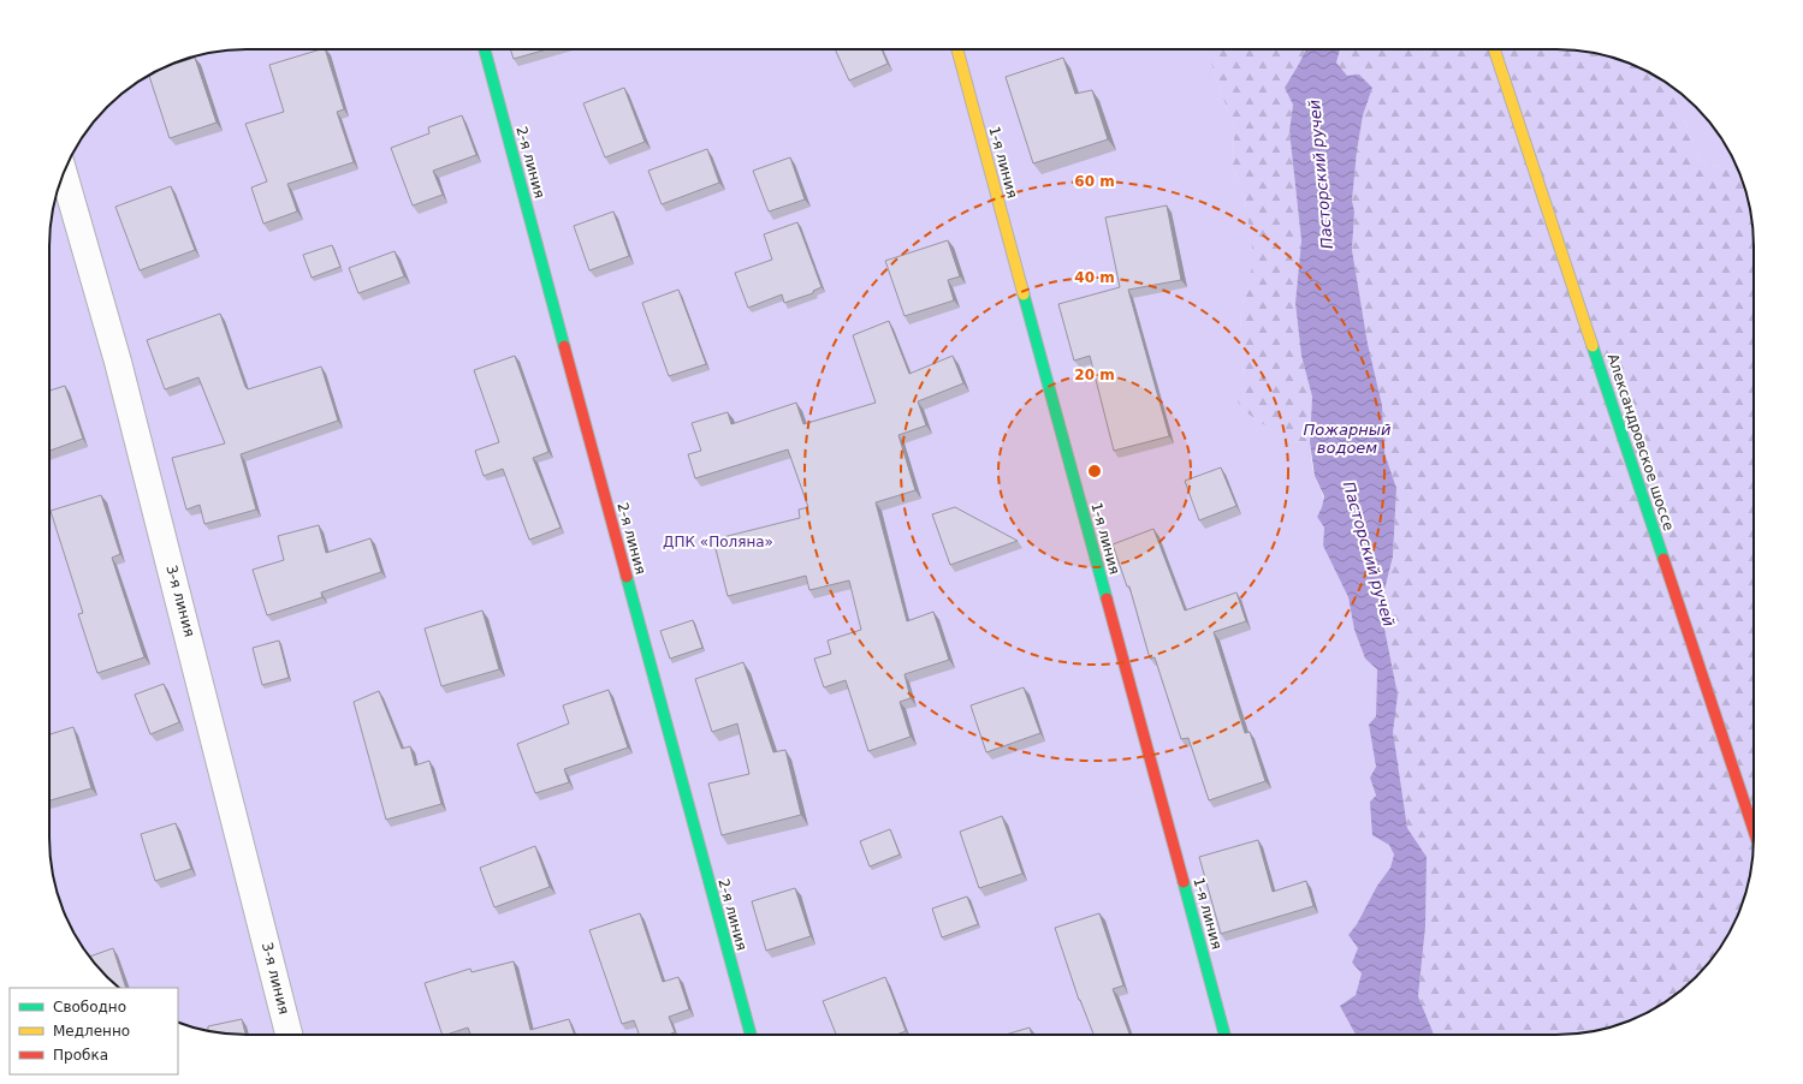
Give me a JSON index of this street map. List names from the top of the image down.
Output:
{
  "streets": {
    "street": [
      "2-я линия",
      "1-я линия",
      "Александровское шоссе",
      "3-я линия"
    ]
  },
  "water": ["Пасторский ручей", "Пожарный водоем"],
  "parks": ["ДПК «Поляна»"],
  "legend": ["Свободно", "Медленно", "Пробка"],
  "rings": ["60 m", "40 m", "20 m"]
}
